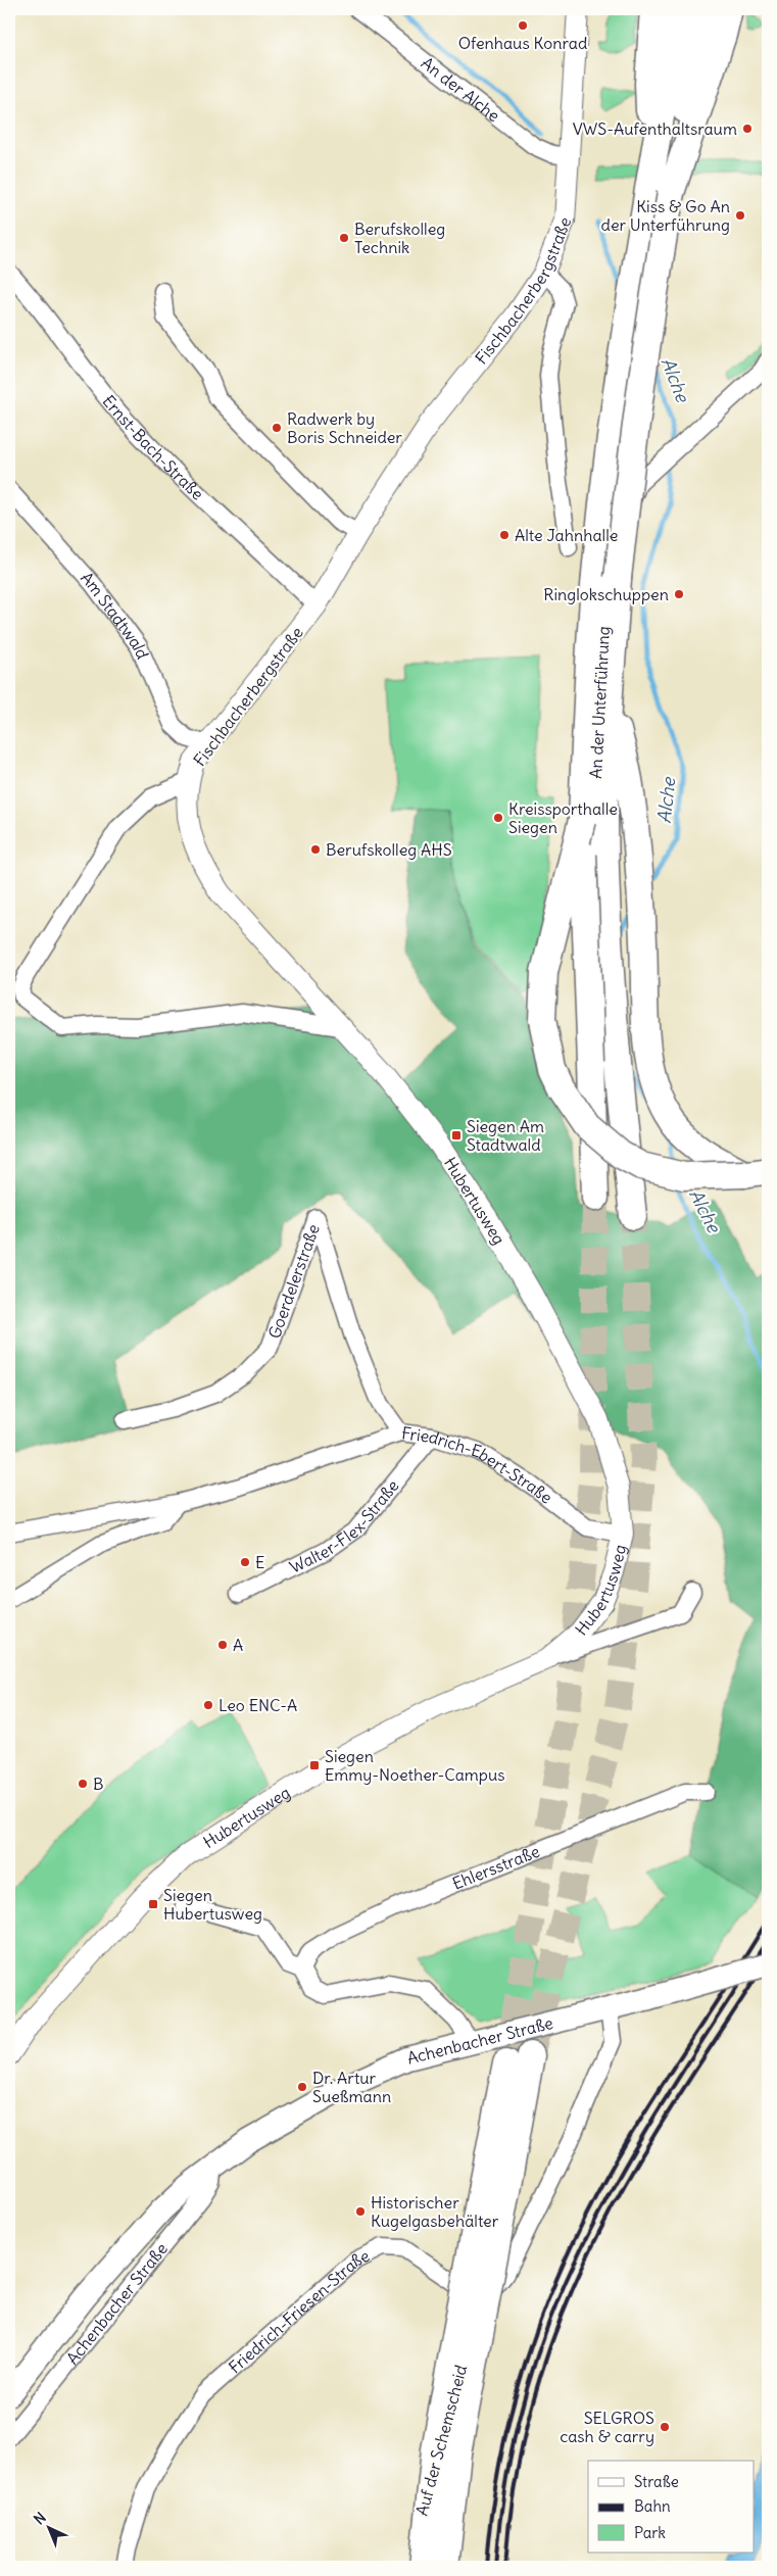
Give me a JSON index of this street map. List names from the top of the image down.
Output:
{
  "streets": {
    "main road": ["Achenbacher Straße"],
    "street": [
      "An der Alche",
      "Fischbacherbergstraße",
      "Ernst-Bach-Straße",
      "Am Stadtwald",
      "An der Unterführung",
      "Hubertusweg",
      "Goerdelerstraße",
      "Friedrich-Ebert-Straße",
      "Walter-Flex-Straße",
      "Ehlersstraße",
      "Friedrich-Friesen-Straße",
      "Auf der Schemscheid"
    ]
  },
  "crossings": [
    ["An der Alche", "Fischbacherbergstraße"],
    ["Fischbacherbergstraße", "Ernst-Bach-Straße"],
    ["Fischbacherbergstraße", "Am Stadtwald"],
    ["Fischbacherbergstraße", "Hubertusweg"],
    ["Hubertusweg", "Friedrich-Ebert-Straße"],
    ["Goerdelerstraße", "Friedrich-Ebert-Straße"],
    ["Friedrich-Ebert-Straße", "Walter-Flex-Straße"],
    ["Friedrich-Friesen-Straße", "Auf der Schemscheid"]
  ],
  "water": ["Alche"],
  "places": {
    "other": [
      "Ofenhaus Konrad",
      "VWS-Aufenthaltsraum",
      "Kiss & Go An der Unterführung",
      "Berufskolleg Technik",
      "Radwerk by Boris Schneider",
      "Alte Jahnhalle",
      "Ringlokschuppen",
      "Kreissporthalle Siegen",
      "Berufskolleg AHS",
      "E",
      "A",
      "Leo ENC-A",
      "B",
      "Dr. Artur Sueßmann",
      "Historischer Kugelgasbehälter",
      "SELGROS cash & carry"
    ],
    "transit": ["Siegen Am Stadtwald", "Siegen Emmy-Noether-Campus", "Siegen Hubertusweg"]
  },
  "legend": ["Straße", "Bahn", "Park"],
  "north": "top left"
}
